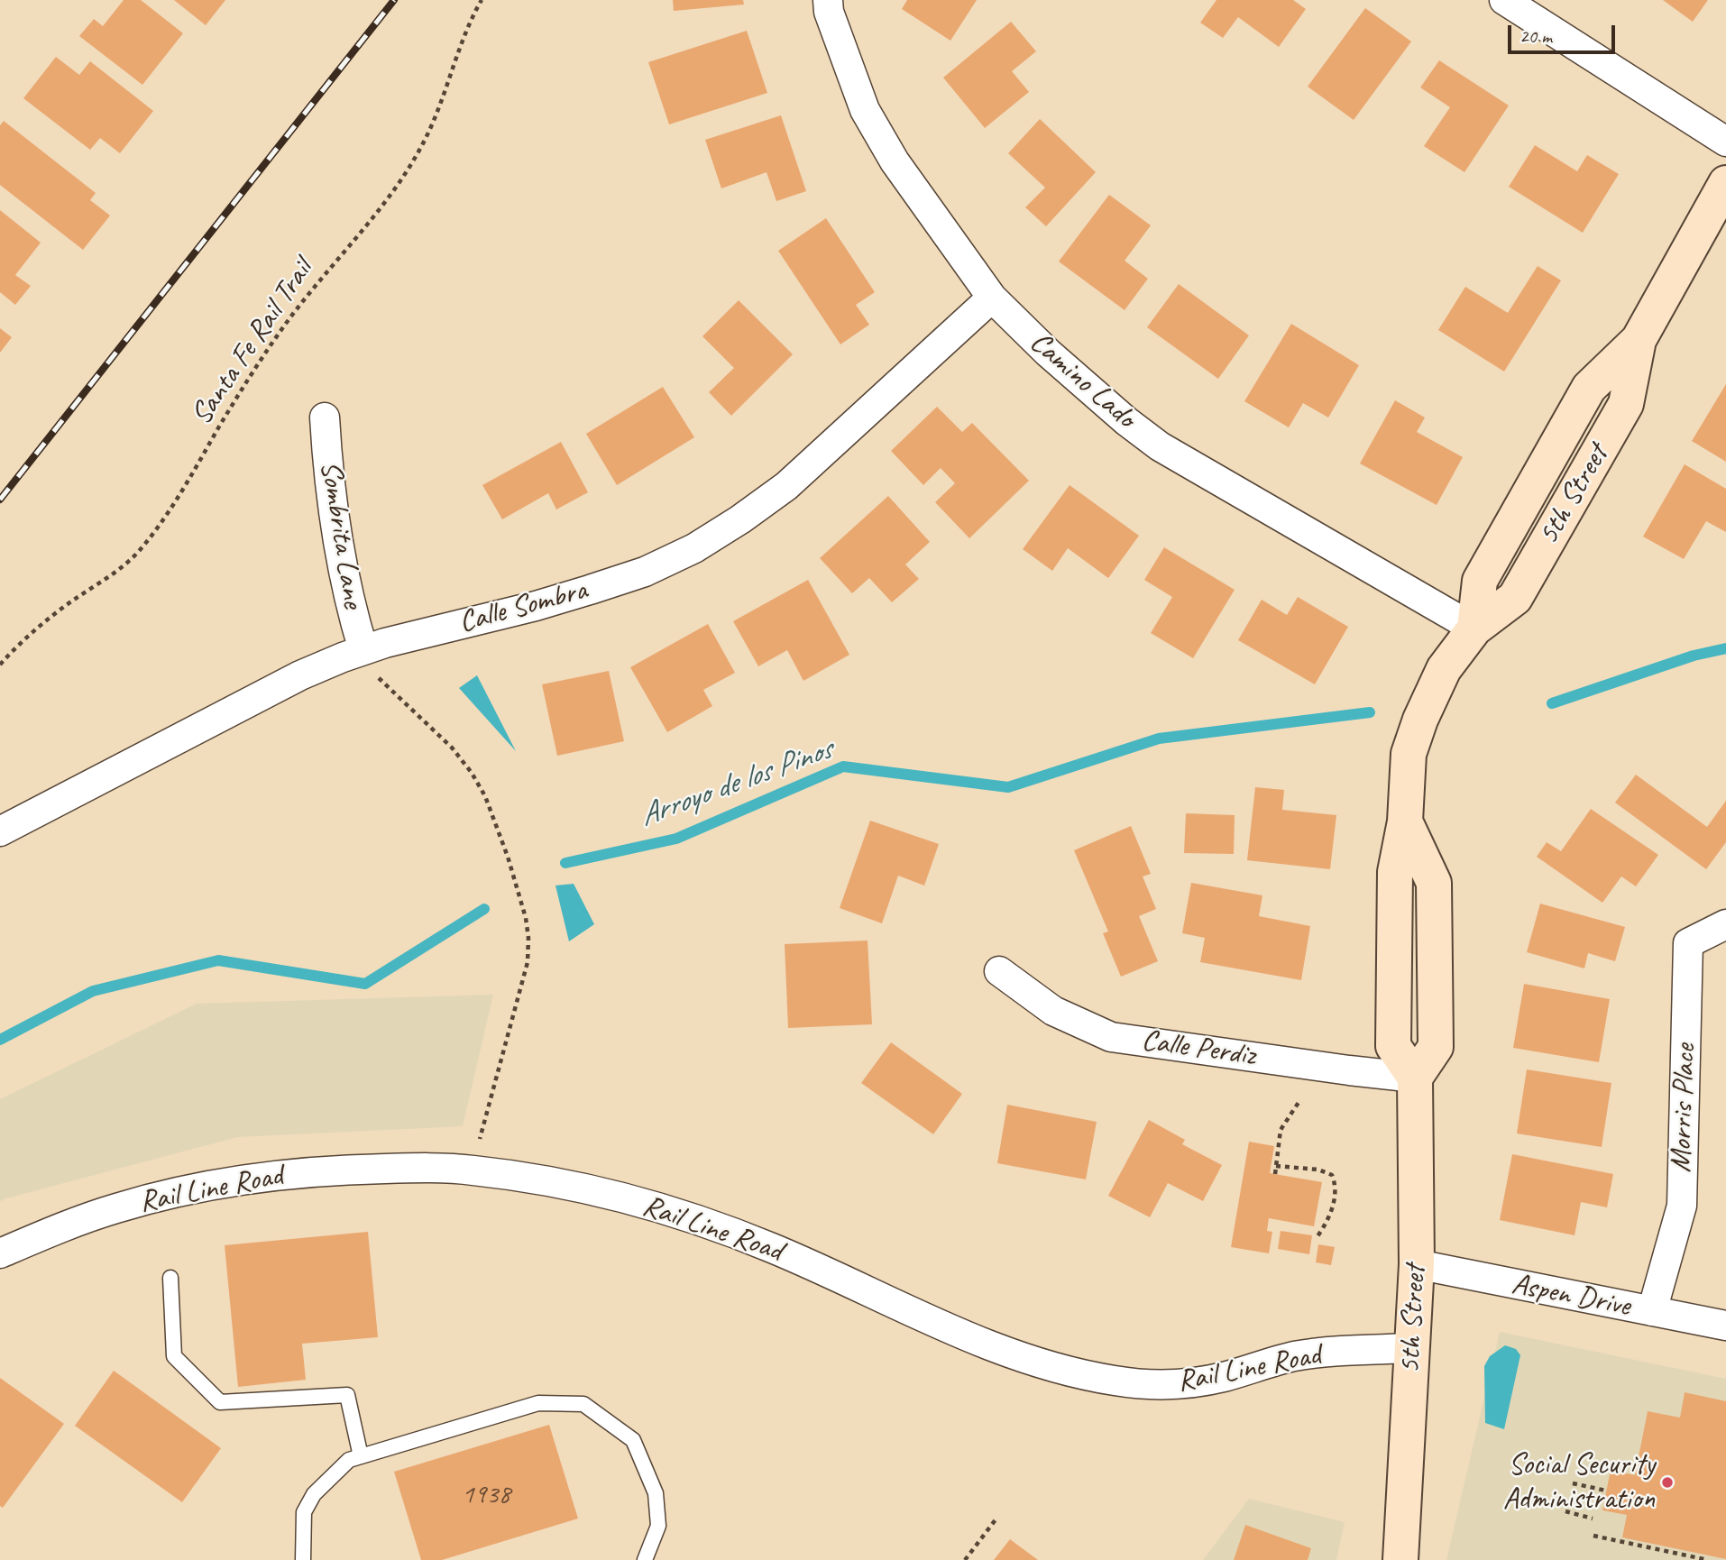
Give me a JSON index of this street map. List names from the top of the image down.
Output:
{
  "streets": {
    "street": [
      "Camino Lado",
      "5th Street",
      "Sombrita Lane",
      "Calle Sombra",
      "Calle Perdiz",
      "Morris Place",
      "Rail Line Road",
      "Aspen Drive"
    ],
    "path": ["Santa Fe Rail Trail"]
  },
  "crossings": [
    ["Camino Lado", "5th Street"],
    ["Camino Lado", "Calle Sombra"],
    ["5th Street", "Calle Perdiz"],
    ["5th Street", "Rail Line Road"],
    ["5th Street", "Aspen Drive"],
    ["Sombrita Lane", "Calle Sombra"],
    ["Morris Place", "Aspen Drive"]
  ],
  "water": ["Arroyo de los Pinos"],
  "places": ["Social Security Administration"],
  "house_numbers": ["1938"],
  "scale_bar": "20 m"
}
